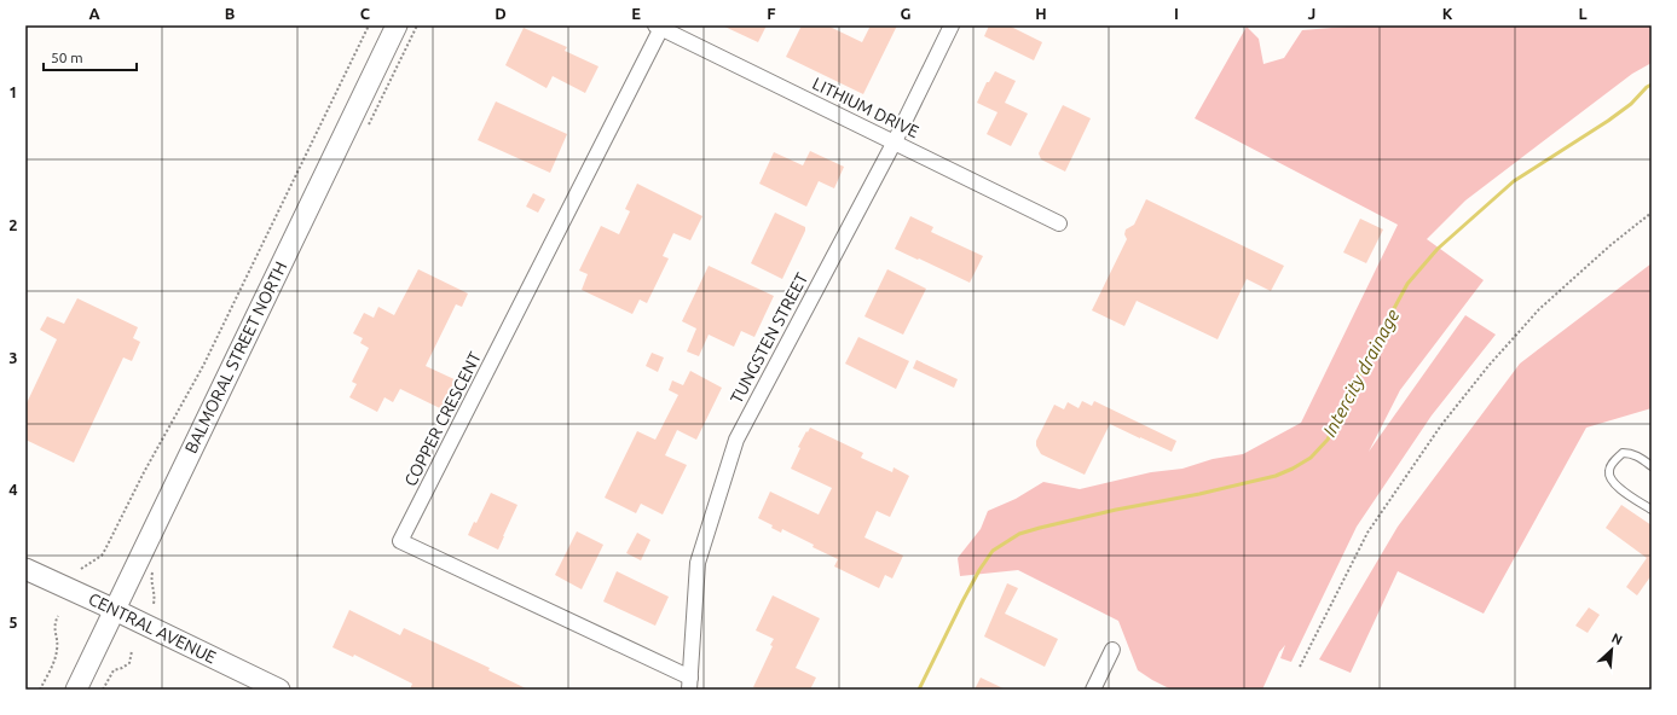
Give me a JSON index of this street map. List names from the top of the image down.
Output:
{
  "streets": {
    "main road": ["BALMORAL STREET NORTH", "CENTRAL AVENUE"],
    "street": ["LITHIUM DRIVE", "TUNGSTEN STREET", "COPPER CRESCENT"]
  },
  "crossings": [
    ["LITHIUM DRIVE", "TUNGSTEN STREET"],
    ["LITHIUM DRIVE", "COPPER CRESCENT"],
    ["TUNGSTEN STREET", "COPPER CRESCENT"],
    ["BALMORAL STREET NORTH", "CENTRAL AVENUE"]
  ],
  "water": ["Intercity drainage"],
  "scale_bar": "50 m",
  "north": "top right",
  "grid": {
    "columns": [
      "A",
      "B",
      "C",
      "D",
      "E",
      "F",
      "G",
      "H",
      "I",
      "J",
      "K",
      "L"
    ],
    "rows": [
      "1",
      "2",
      "3",
      "4",
      "5"
    ]
  }
}
